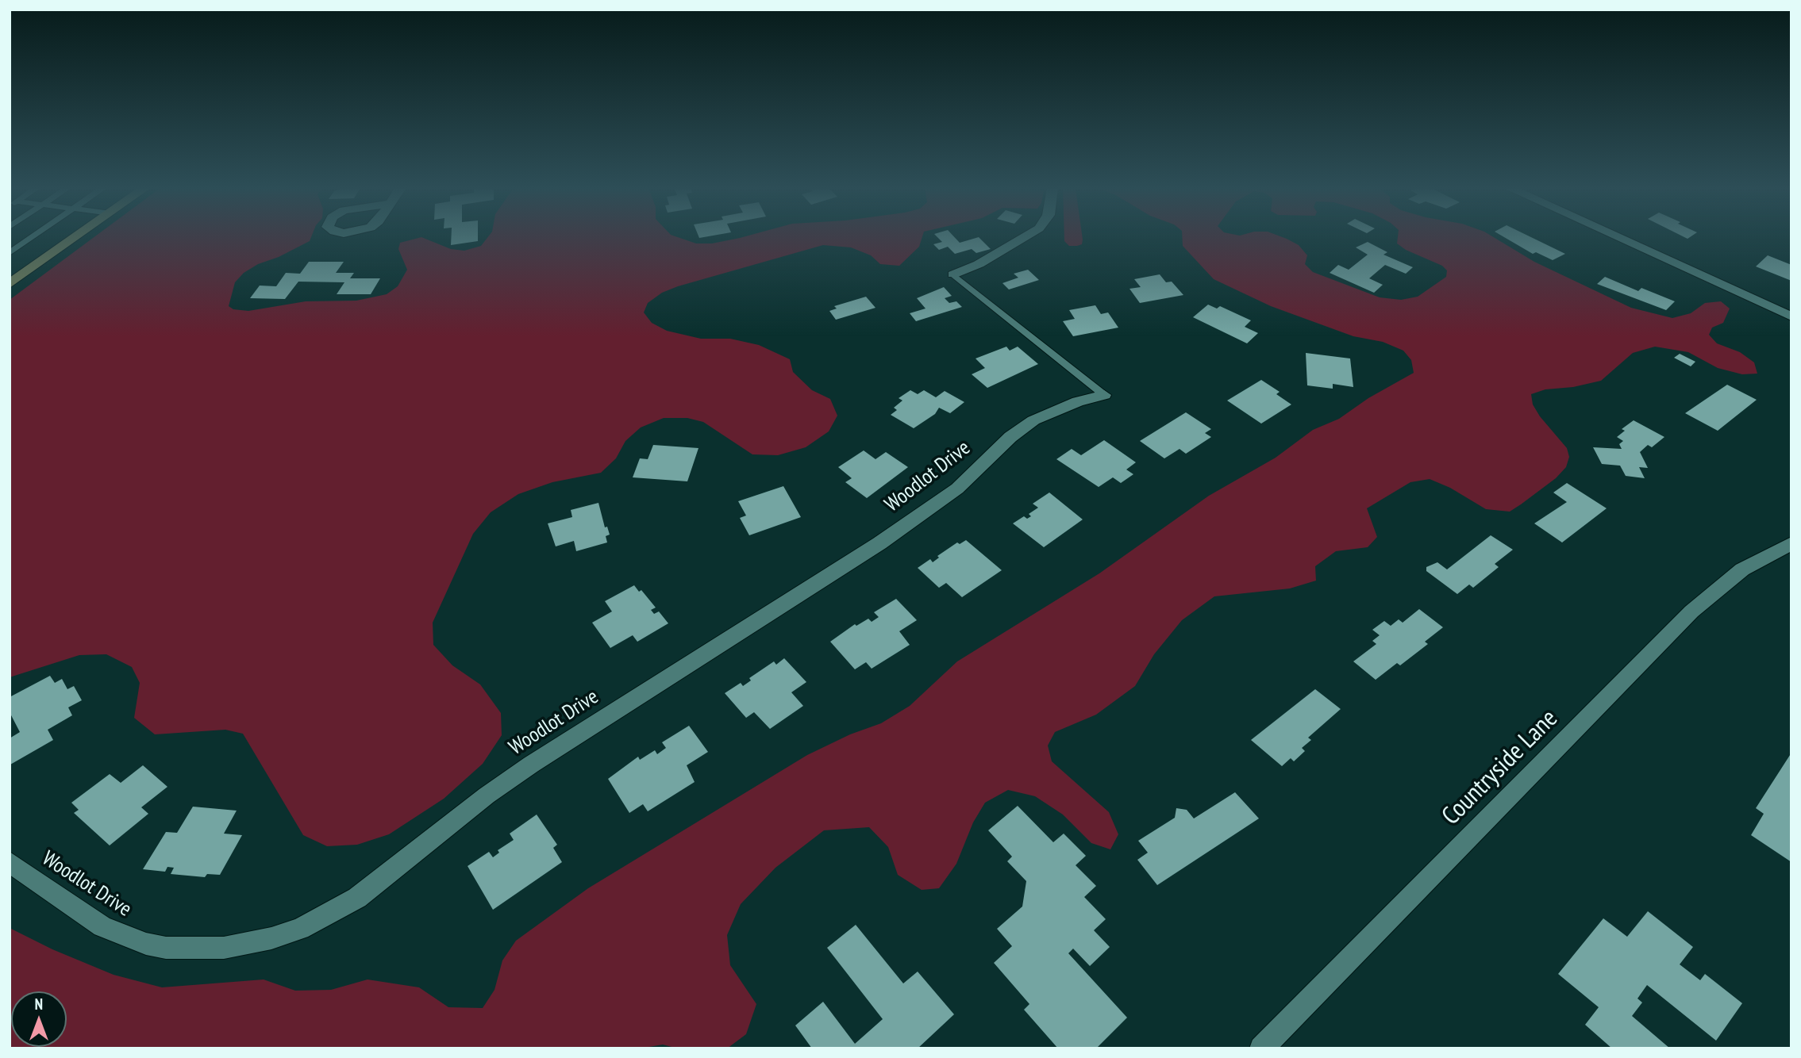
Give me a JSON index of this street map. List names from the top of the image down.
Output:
{
  "streets": {
    "street": ["Woodlot Drive", "Countryside Lane"]
  },
  "north": "top"
}
